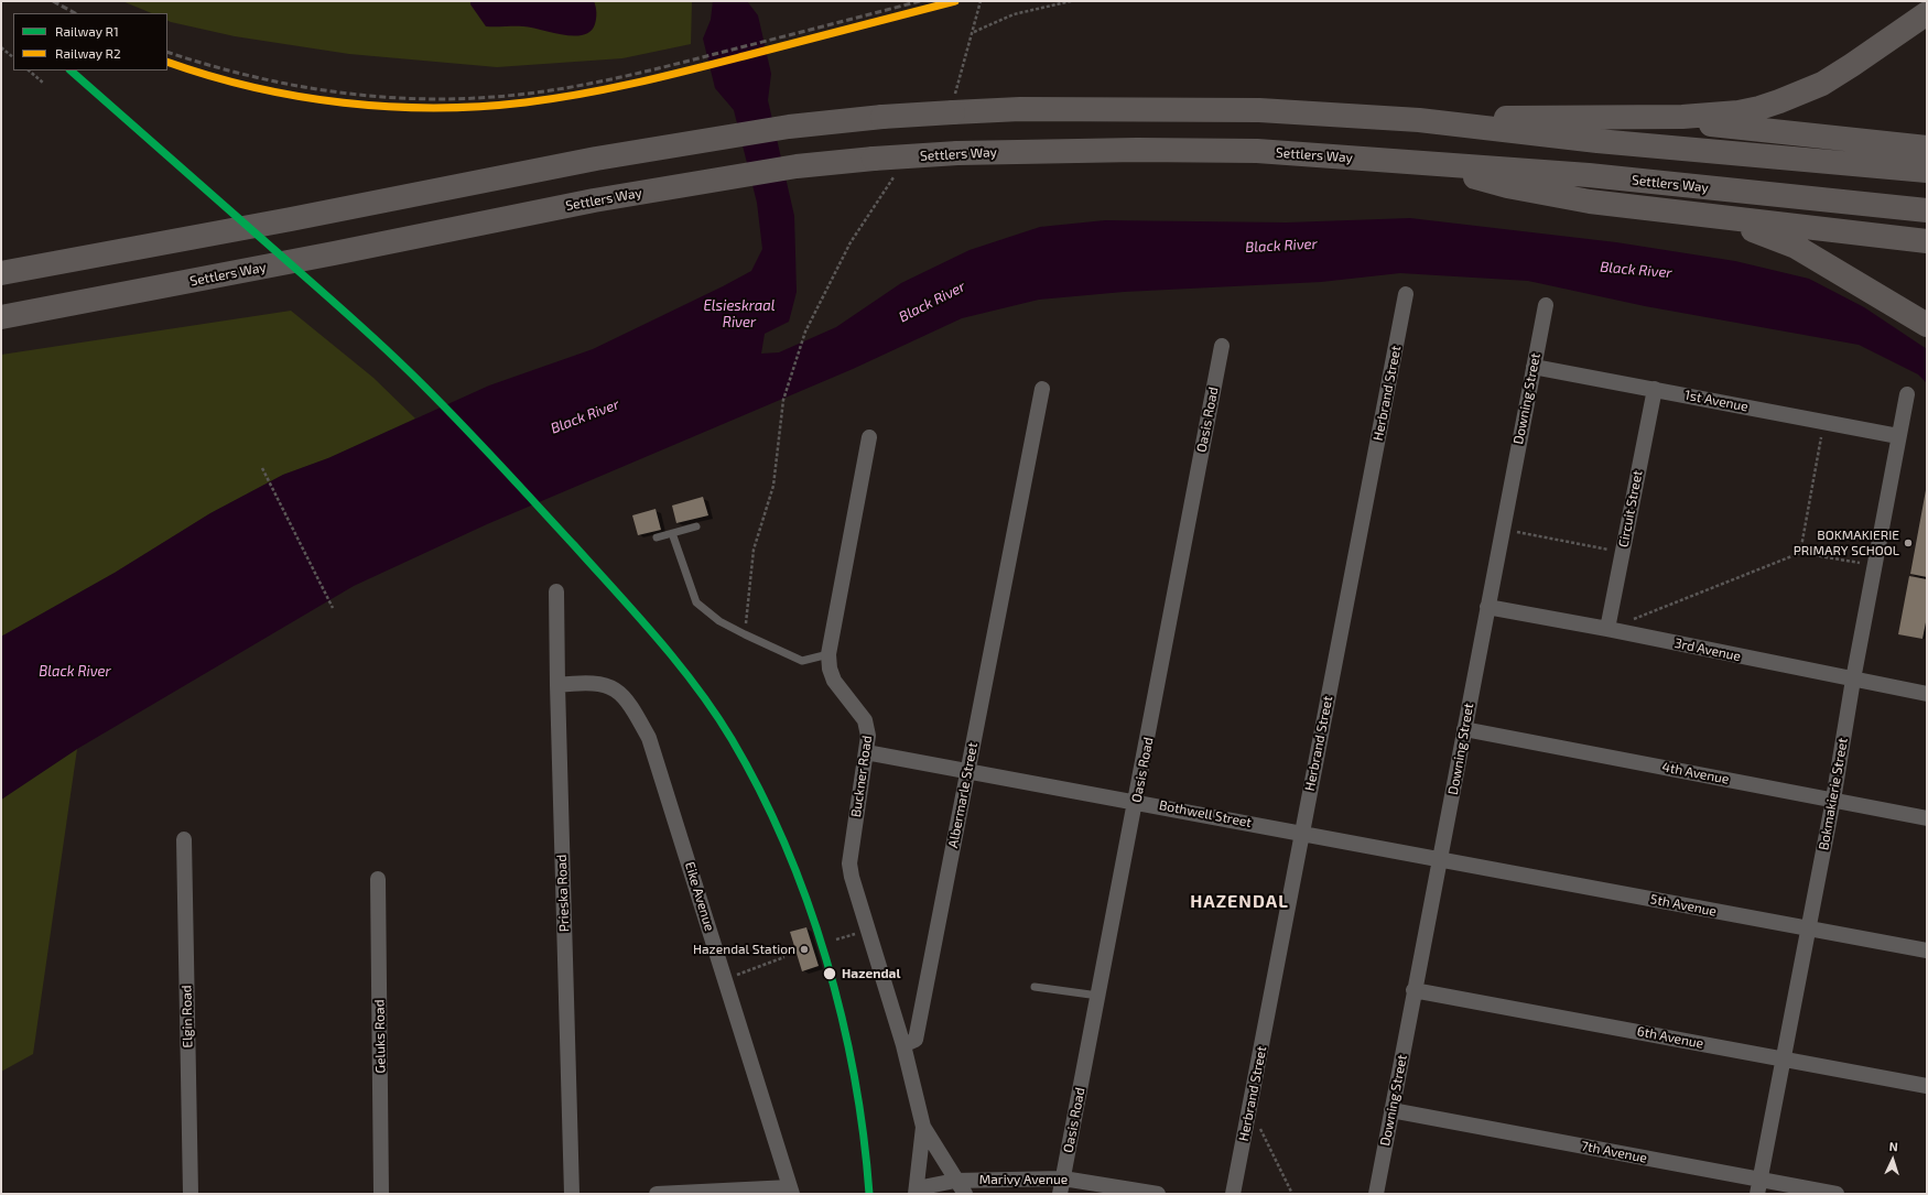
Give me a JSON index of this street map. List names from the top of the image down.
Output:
{
  "streets": {
    "highway": ["Settlers Way"],
    "street": [
      "Herbrand Street",
      "Downing Street",
      "1st Avenue",
      "Oasis Road",
      "Circuit Street",
      "3rd Avenue",
      "4th Avenue",
      "Buckner Road",
      "Bokmakierie Street",
      "Albermarle Street",
      "Bothwell Street",
      "Prieska Road",
      "Eike Avenue",
      "5th Avenue",
      "Elgin Road",
      "Geluks Road",
      "6th Avenue",
      "7th Avenue",
      "Marivy Avenue"
    ]
  },
  "crossings": [
    ["Herbrand Street", "Bothwell Street"],
    ["Downing Street", "1st Avenue"],
    ["Downing Street", "3rd Avenue"],
    ["Downing Street", "4th Avenue"],
    ["Downing Street", "Bothwell Street"],
    ["Downing Street", "5th Avenue"],
    ["Downing Street", "6th Avenue"],
    ["Downing Street", "7th Avenue"],
    ["1st Avenue", "Circuit Street"],
    ["1st Avenue", "Bokmakierie Street"],
    ["Oasis Road", "Bothwell Street"],
    ["Oasis Road", "Marivy Avenue"],
    ["Circuit Street", "3rd Avenue"],
    ["3rd Avenue", "Bokmakierie Street"],
    ["4th Avenue", "Bokmakierie Street"],
    ["Buckner Road", "Albermarle Street"],
    ["Buckner Road", "Bothwell Street"],
    ["Bokmakierie Street", "5th Avenue"],
    ["Bokmakierie Street", "6th Avenue"],
    ["Bokmakierie Street", "7th Avenue"],
    ["Albermarle Street", "Bothwell Street"],
    ["Bothwell Street", "5th Avenue"],
    ["Prieska Road", "Eike Avenue"]
  ],
  "districts": ["HAZENDAL"],
  "water": ["Black River", "Elsieskraal River"],
  "places": ["BOKMAKIERIE PRIMARY SCHOOL", "Hazendal Station", "Hazendal"],
  "lines": ["rail line R2", "rail line R1"],
  "legend": ["Railway R1", "Railway R2"],
  "north": "top"
}
